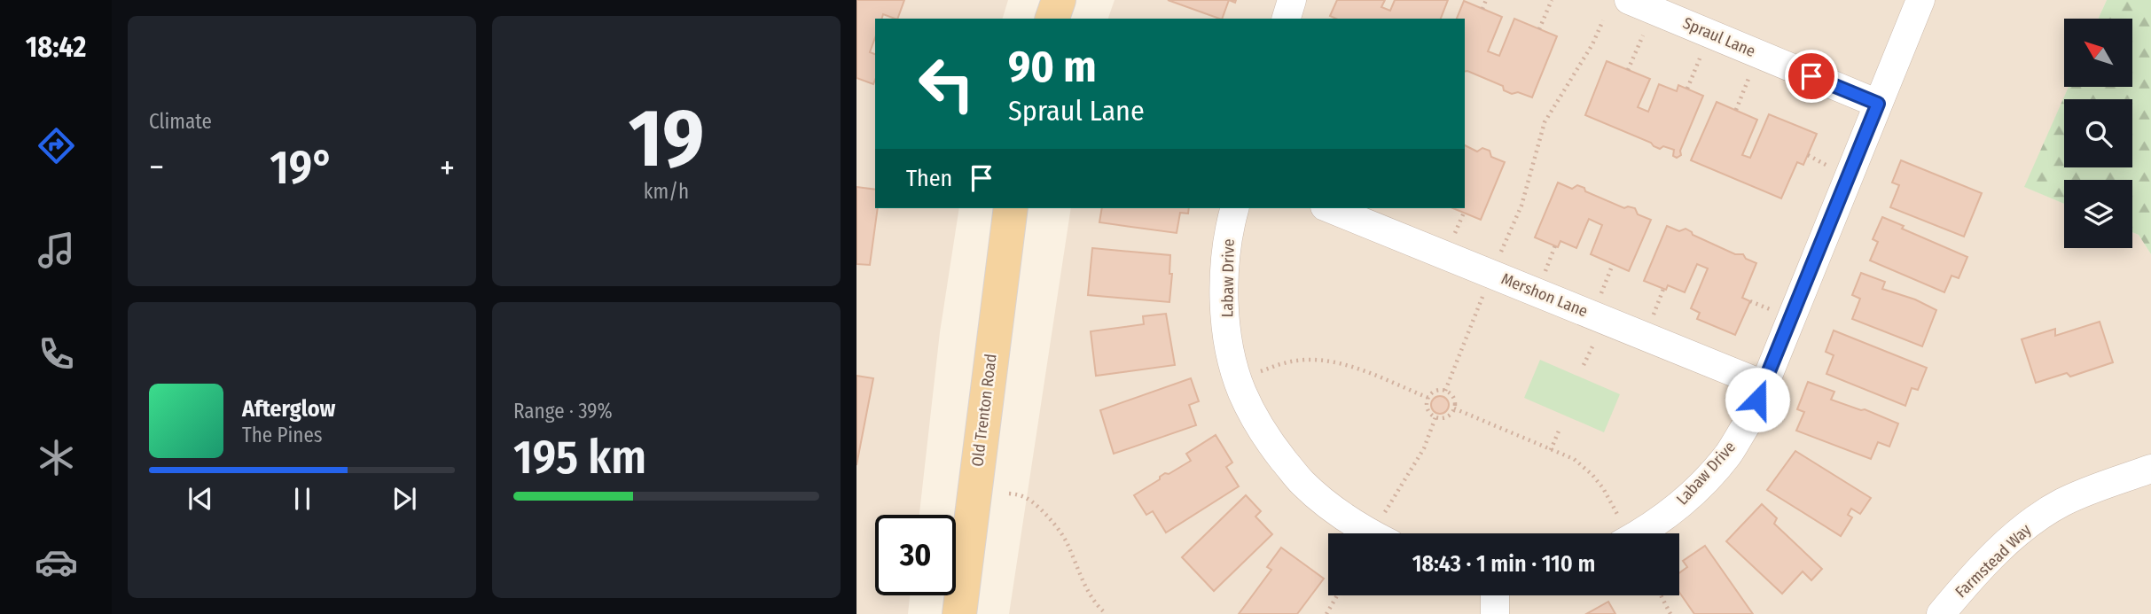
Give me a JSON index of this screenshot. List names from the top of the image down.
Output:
{
  "streets": {
    "main road": ["Old Trenton Road"],
    "street": [
      "Spraul Lane",
      "Labaw Drive",
      "Mershon Lane",
      "Farmstead Way"
    ]
  },
  "crossings": [
    ["Spraul Lane", "Labaw Drive"],
    ["Labaw Drive", "Mershon Lane"]
  ],
  "north": "top left",
  "page": {
    "tabs": "18:42",
    "tile": [
      "Climate",
      ["19", "km/h"],
      ["Range · 39%", "195 km"]
    ],
    "turn": ["90 m", "Spraul Lane"],
    "heat": ["−", "19°", "+"],
    "then": "Then",
    "song": ["Afterglow", "The Pines"],
    "limit": "30",
    "trip": "18:43 · 1 min · 110 m"
  }
}
